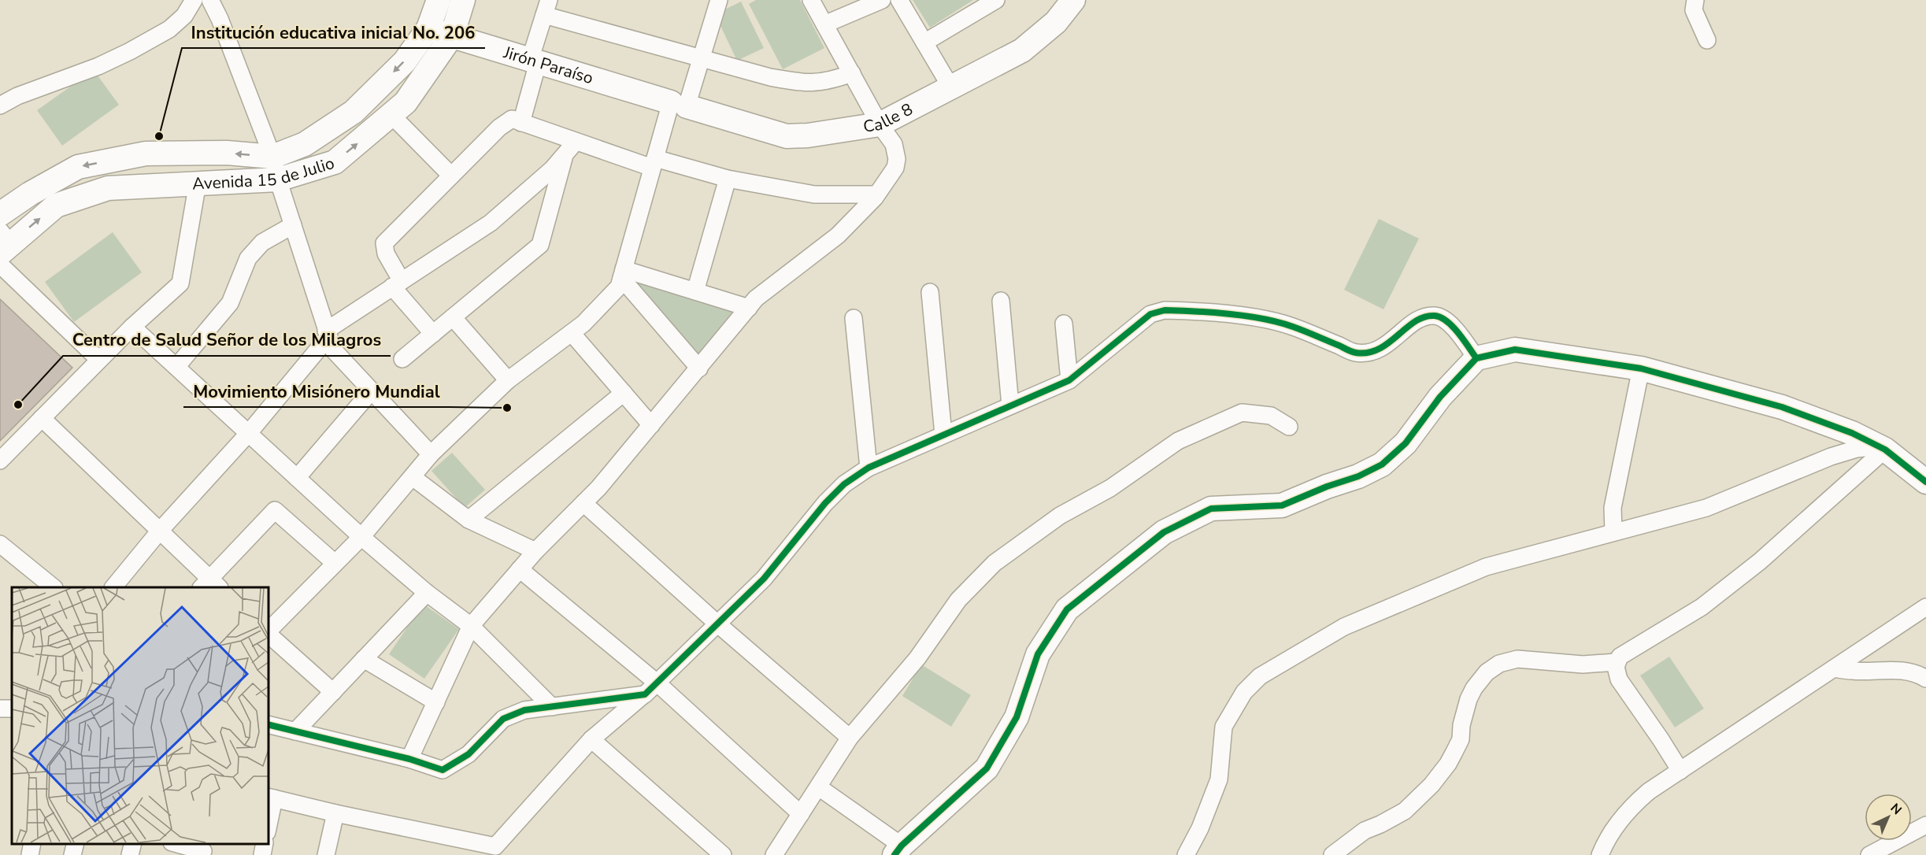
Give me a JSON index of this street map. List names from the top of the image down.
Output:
{
  "streets": {
    "street": ["Jirón Paraíso", "Calle 8", "Avenida 15 de Julio"]
  },
  "crossings": [
    ["Jirón Paraíso", "Calle 8"],
    ["Jirón Paraíso", "Avenida 15 de Julio"]
  ],
  "places": ["Institución educativa inicial No. 206", "Centro de Salud Señor de los Milagros", "Movimiento Misiónero Mundial"],
  "north": "top right"
}
